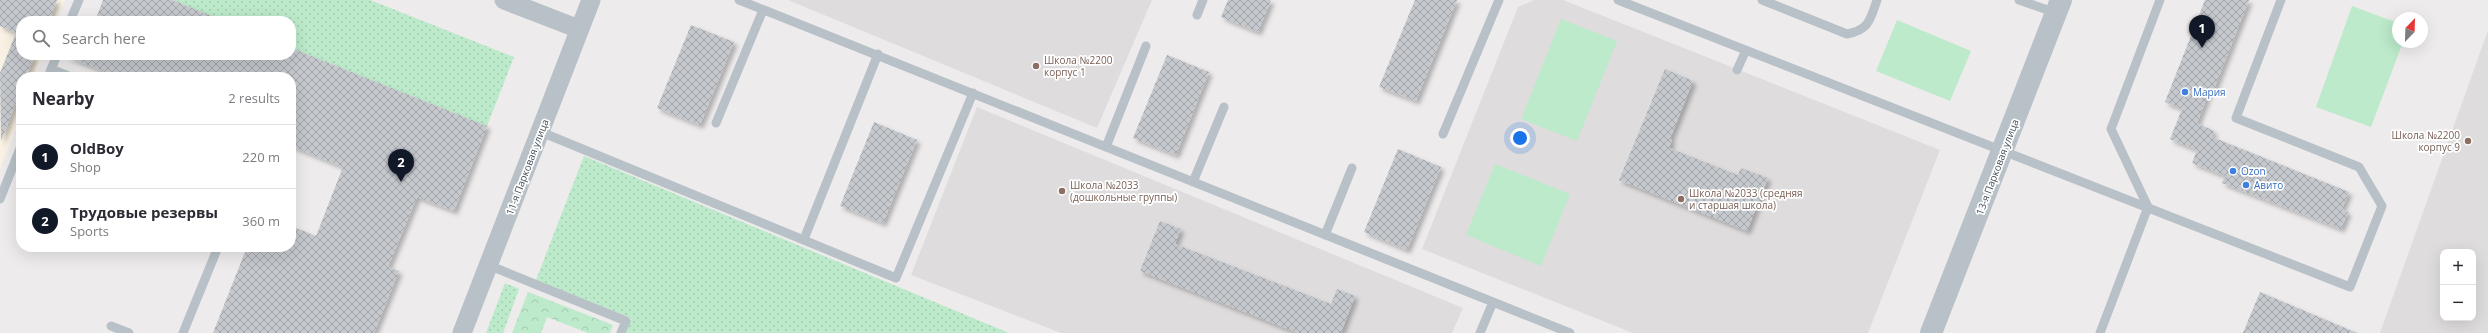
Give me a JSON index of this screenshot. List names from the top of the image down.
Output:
{
  "streets": {
    "street": ["11-я Парковая улица", "13-я Парковая улица"]
  },
  "places": [
    "Школа №2200 корпус 1",
    "Мария",
    "Школа №2200 корпус 9",
    "Ozon",
    "Авито",
    "Школа №2033 (дошкольные группы)",
    "Школа №2033 (средняя и старшая школа)"
  ],
  "north": "top right",
  "page": {
    "pins": ["1", "2"],
    "search": "Search here",
    "heading": ["Nearby", "2 results"],
    "list": [
      {
        "mark": "1",
        "name": "OldBoy",
        "note": "Shop",
        "value": "220 m"
      },
      {
        "mark": "2",
        "name": "Трудовые резервы",
        "note": "Sports",
        "value": "360 m"
      }
    ],
    "map_buttons": ["+", "−"]
  }
}
